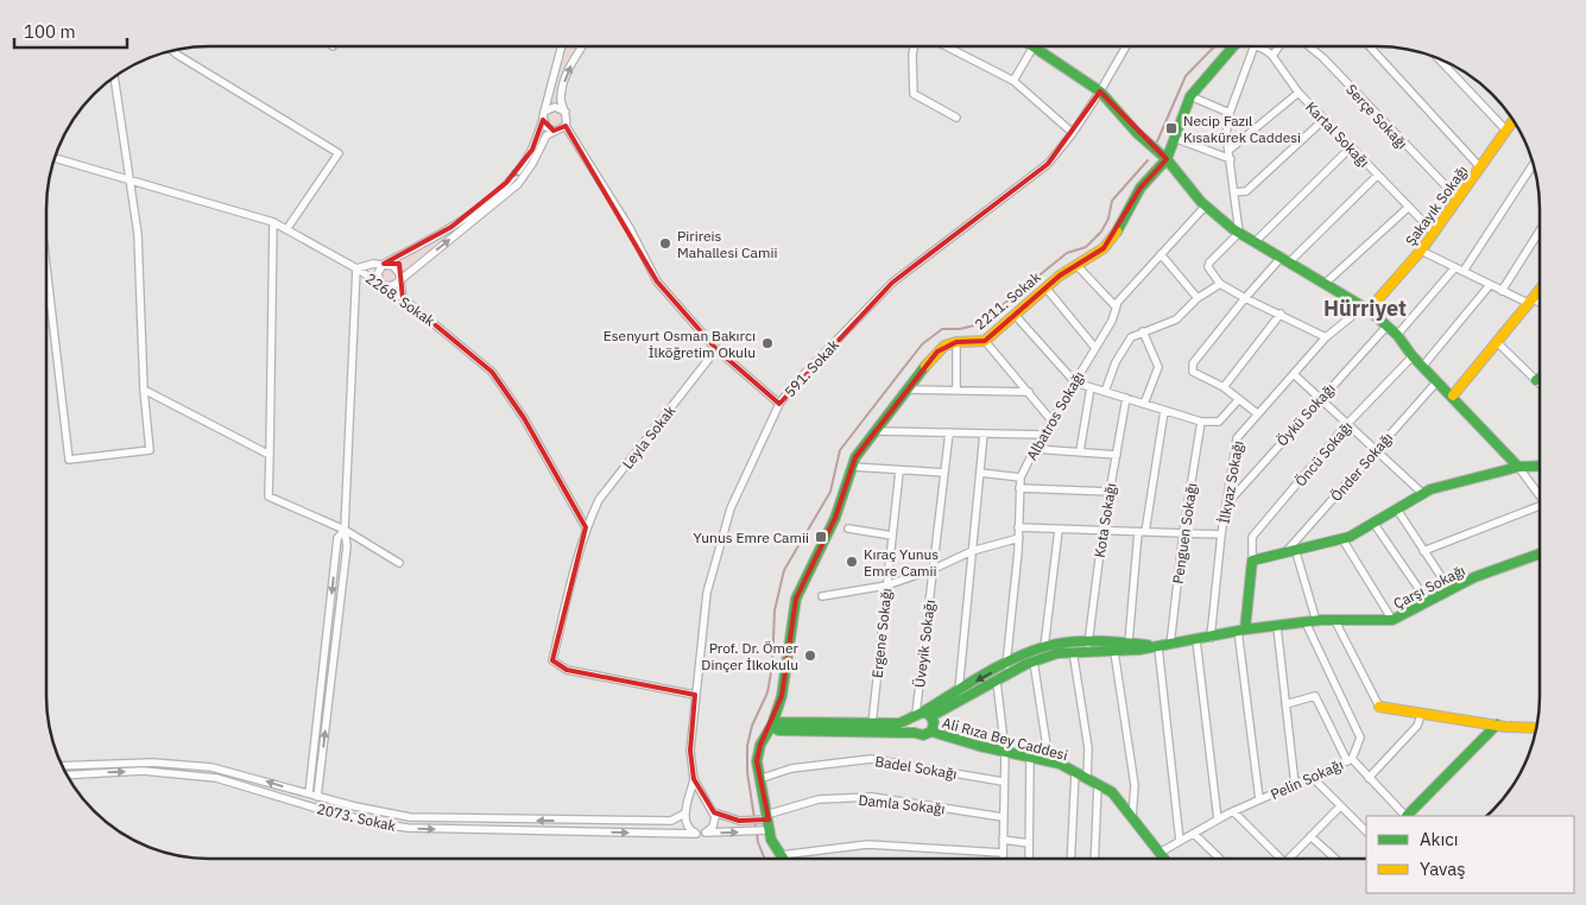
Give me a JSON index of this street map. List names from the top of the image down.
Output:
{
  "streets": {
    "street": [
      "Serçe Sokağı",
      "Kartal Sokağı",
      "Şakayık Sokağı",
      "2268. Sokak",
      "2211. Sokak",
      "591. Sokak",
      "Öykü Sokağı",
      "Albatros Sokağı",
      "Leyla Sokak",
      "Öncü Sokağı",
      "Önder Sokağı",
      "İlkyaz Sokağı",
      "Kota Sokağı",
      "Penguen Sokağı",
      "Çarşı Sokağı",
      "Ergene Sokağı",
      "Üveyik Sokağı",
      "Ali Rıza Bey Caddesi",
      "Badel Sokağı",
      "Pelin Sokağı",
      "Damla Sokağı",
      "2073. Sokak"
    ]
  },
  "crossings": [
    ["Serçe Sokağı", "Şakayık Sokağı"],
    ["Kartal Sokağı", "Şakayık Sokağı"],
    ["Şakayık Sokağı", "İlkyaz Sokağı"],
    ["2268. Sokak", "Leyla Sokak"],
    ["Öykü Sokağı", "İlkyaz Sokağı"],
    ["İlkyaz Sokağı", "Çarşı Sokağı"],
    ["Penguen Sokağı", "Çarşı Sokağı"],
    ["Çarşı Sokağı", "Pelin Sokağı"],
    ["Üveyik Sokağı", "Ali Rıza Bey Caddesi"],
    ["Ali Rıza Bey Caddesi", "Pelin Sokağı"]
  ],
  "districts": ["Hürriyet"],
  "places": {
    "transit": ["Necip Fazıl Kısakürek Caddesi", "Yunus Emre Camii"],
    "other": [
      "Pirireis Mahallesi Camii",
      "Esenyurt Osman Bakırcı İlköğretim Okulu",
      "Kıraç Yunus Emre Camii",
      "Prof. Dr. Ömer Dinçer İlkokulu"
    ]
  },
  "legend": ["Akıcı", "Yavaş"],
  "scale_bar": "100 m"
}
